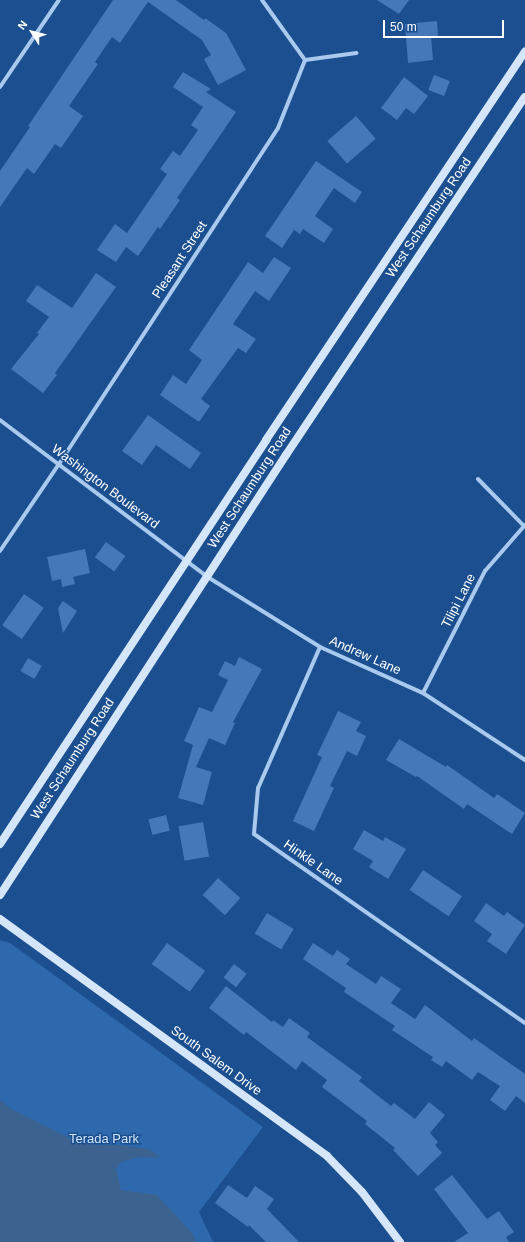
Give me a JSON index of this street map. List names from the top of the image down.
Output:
{
  "streets": {
    "main road": ["West Schaumburg Road", "South Salem Drive"],
    "street": [
      "Pleasant Street",
      "Washington Boulevard",
      "Tilipi Lane",
      "Andrew Lane",
      "Hinkle Lane"
    ]
  },
  "crossings": [
    ["West Schaumburg Road", "Washington Boulevard"],
    ["West Schaumburg Road", "Andrew Lane"],
    ["Pleasant Street", "Washington Boulevard"],
    ["Washington Boulevard", "Andrew Lane"],
    ["Tilipi Lane", "Andrew Lane"],
    ["Andrew Lane", "Hinkle Lane"]
  ],
  "parks": ["Terada Park"],
  "scale_bar": "50 m",
  "north": "top left"
}
